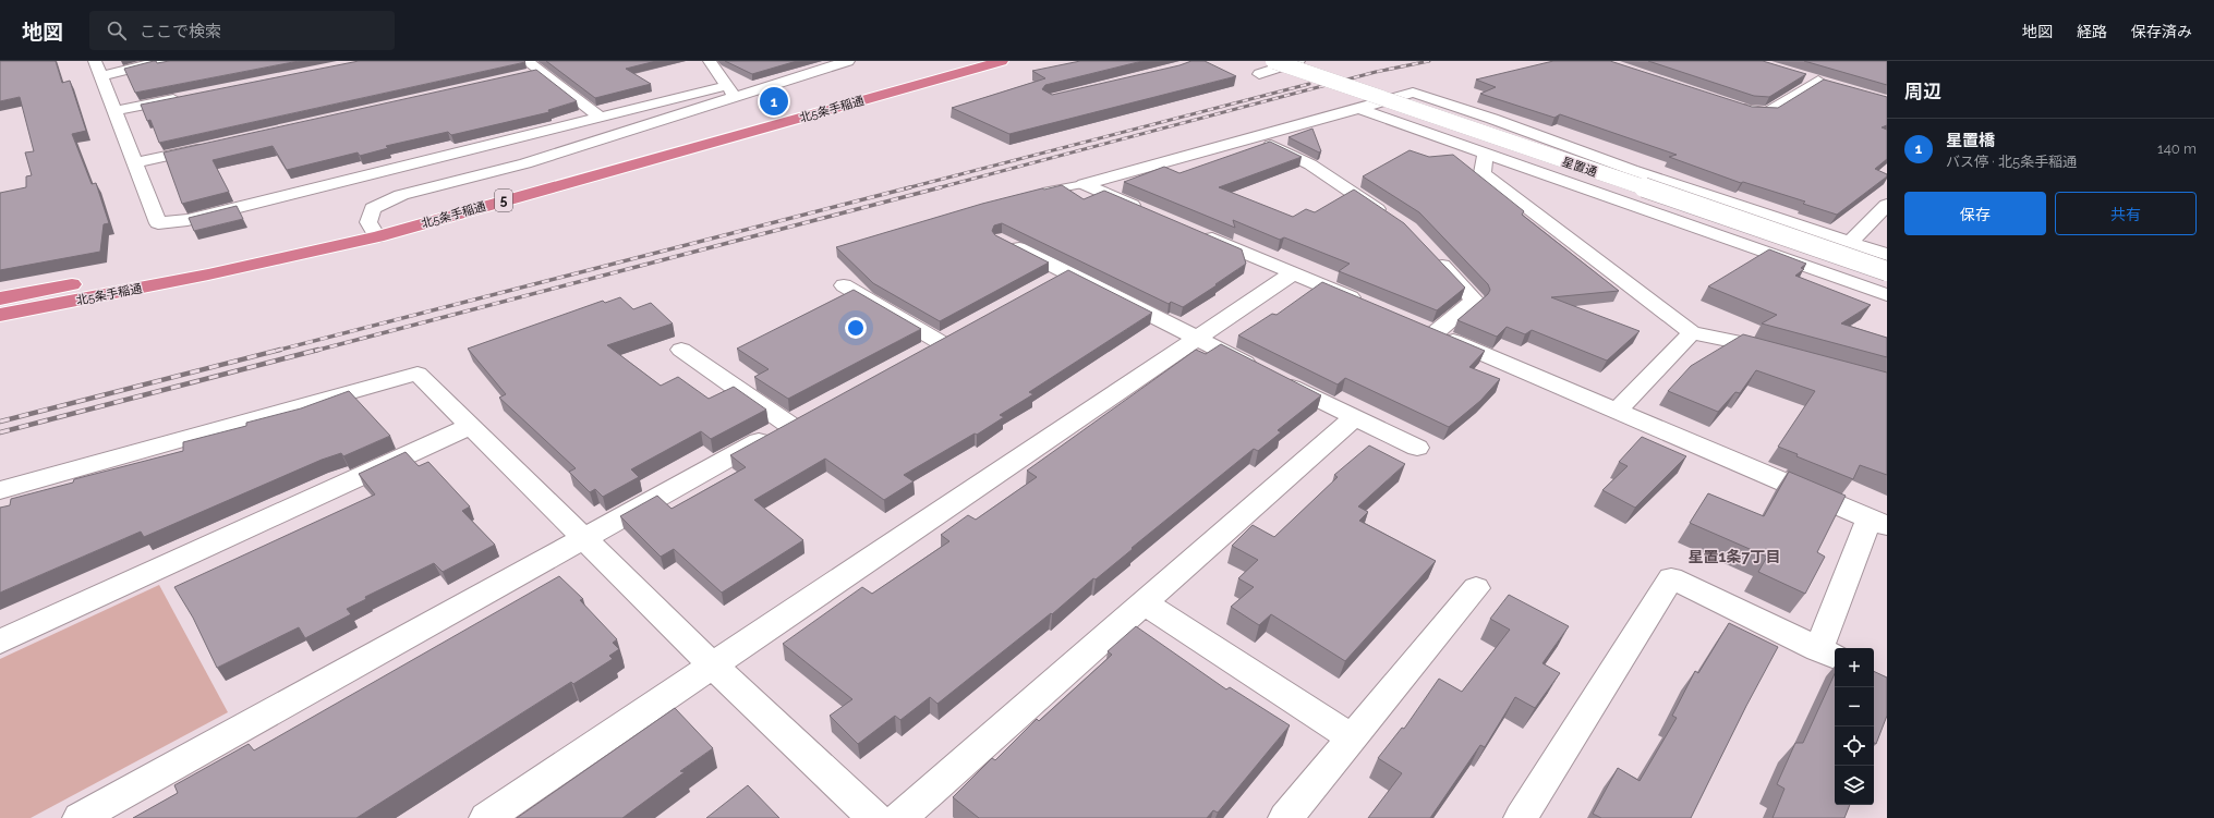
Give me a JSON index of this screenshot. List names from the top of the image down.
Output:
{
  "streets": {
    "highway": ["北5条手稲通", "5"],
    "street": ["星置通"]
  },
  "districts": ["星置1条7丁目"],
  "page": {
    "header": "地図",
    "search": "ここで検索",
    "nav": ["地図", "経路", "保存済み"],
    "heading": "周辺",
    "pins": "1",
    "list": [
      {
        "mark": "1",
        "name": "星置橋",
        "note": "バス停 · 北5条手稲通",
        "value": "140 m"
      }
    ],
    "buttons": ["保存", "共有"],
    "map_buttons": ["+", "−"]
  }
}
